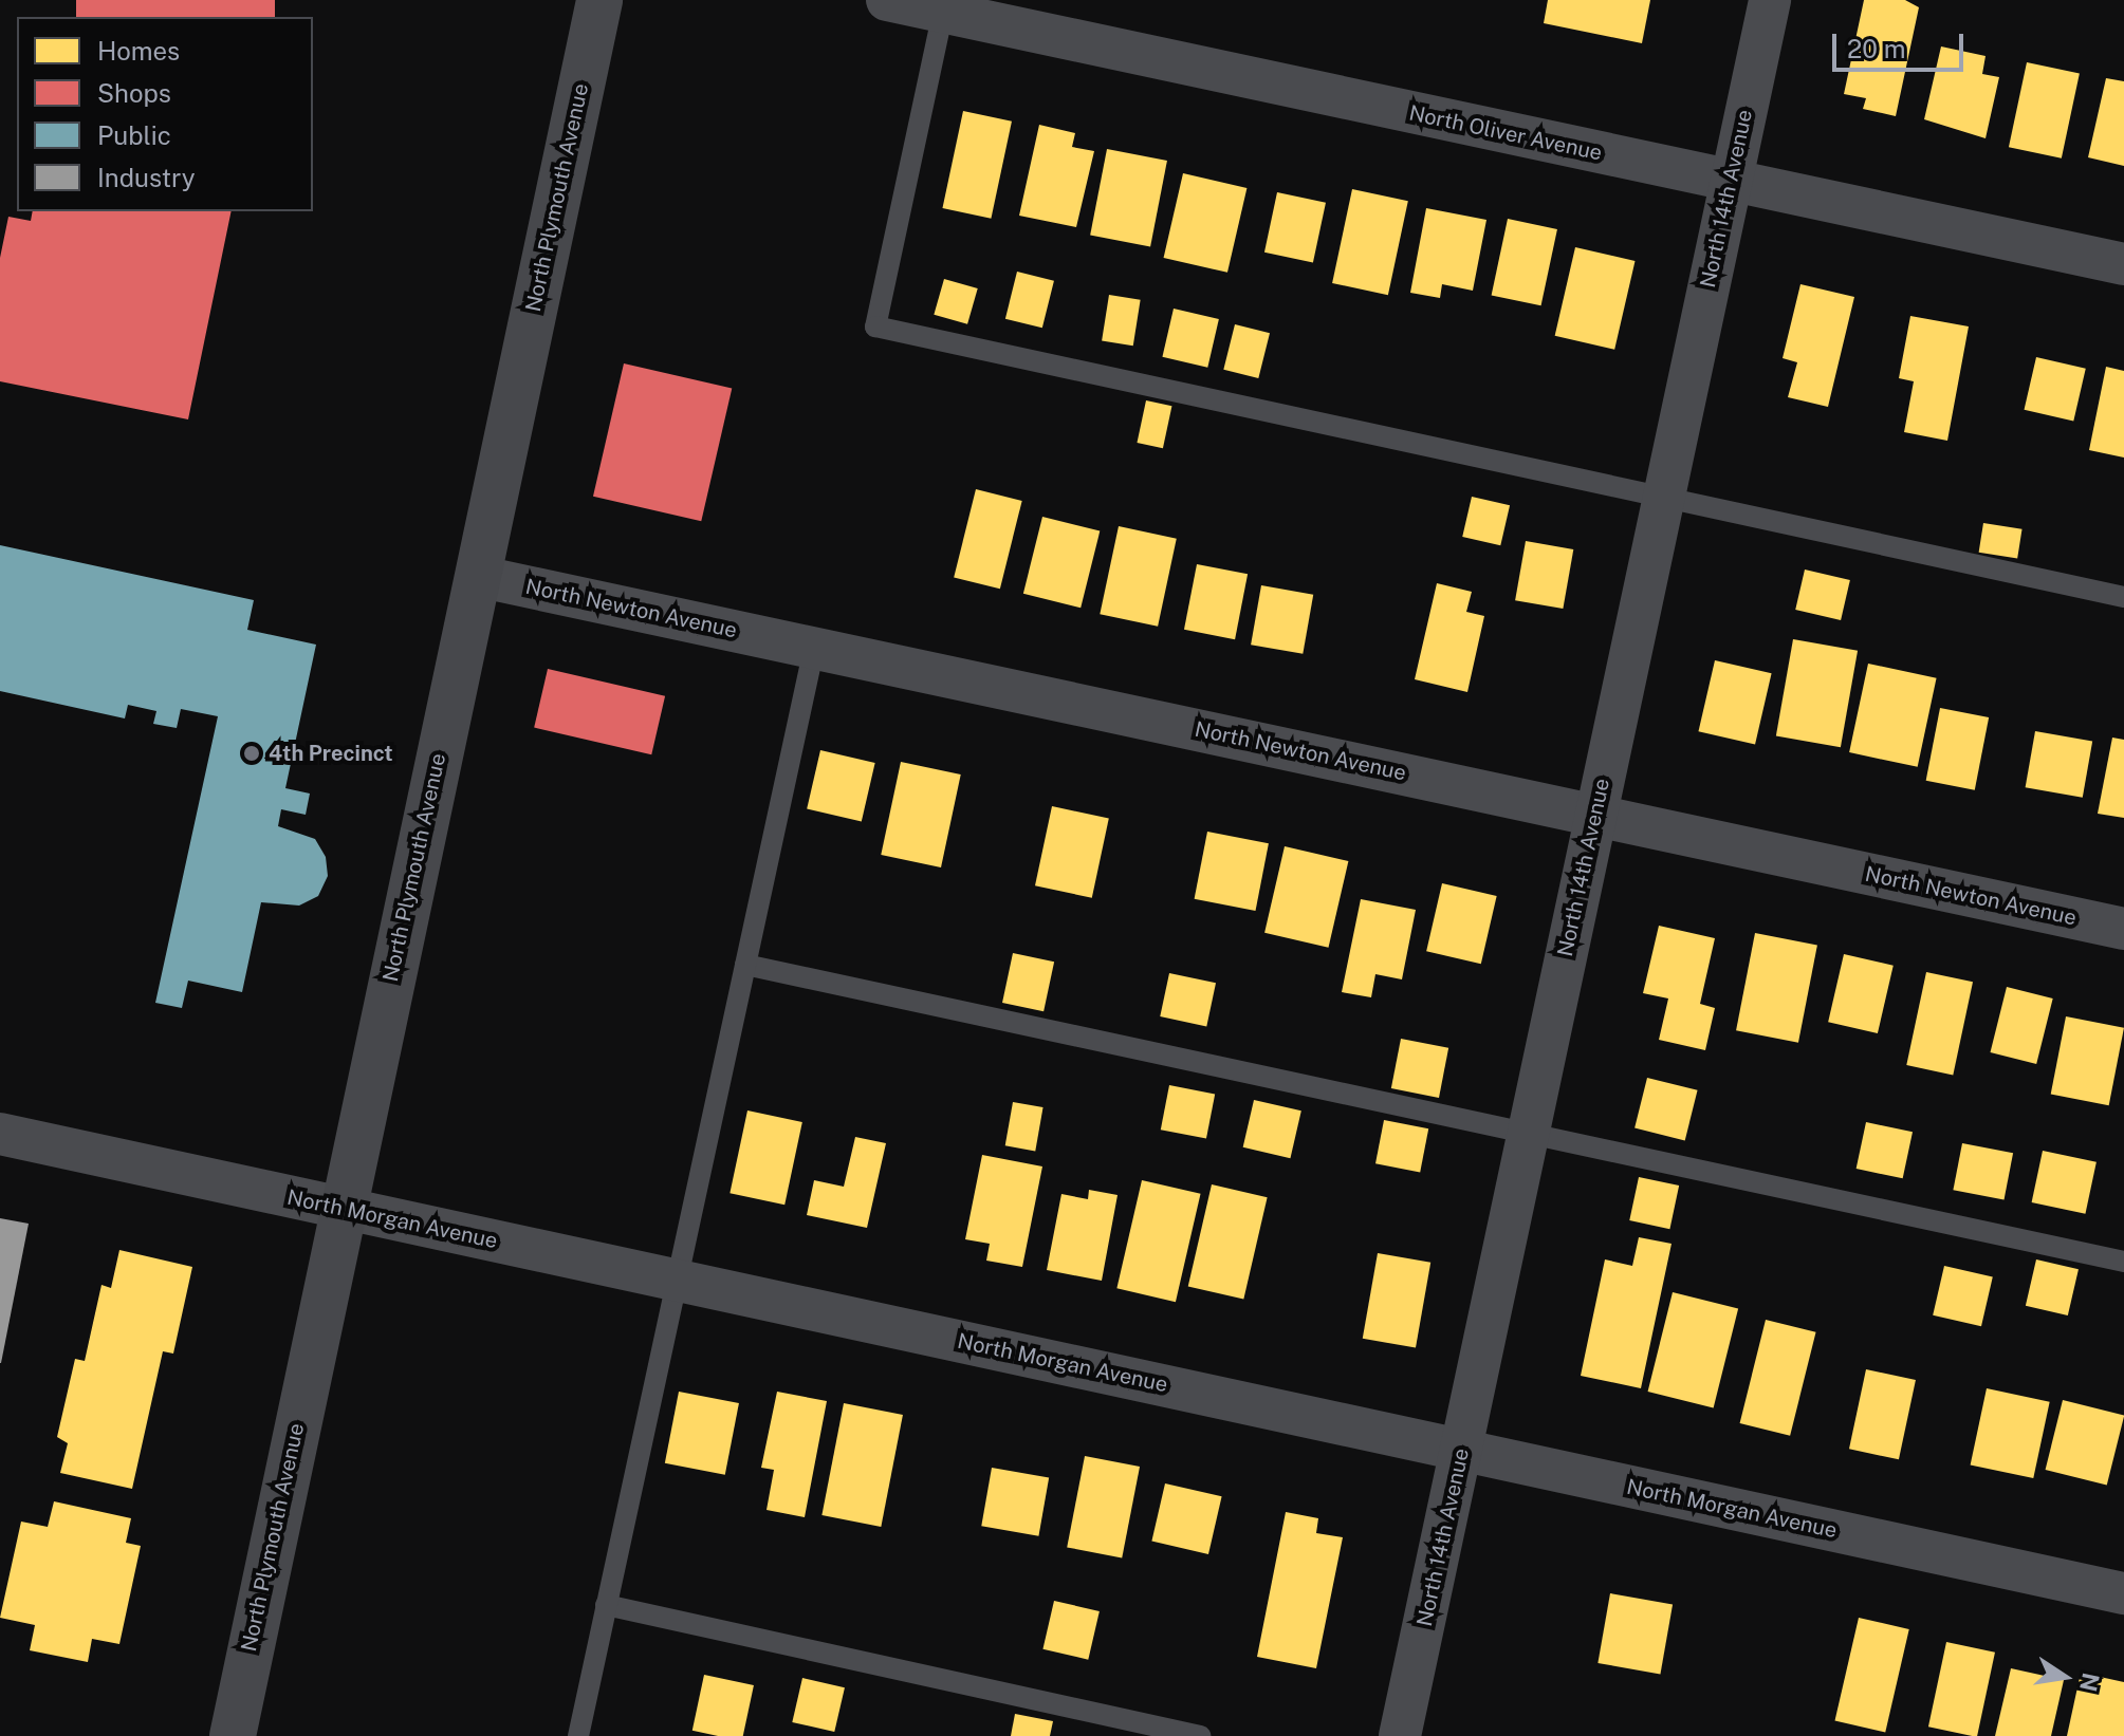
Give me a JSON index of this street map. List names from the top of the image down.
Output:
{
  "streets": {
    "main road": ["North Plymouth Avenue"],
    "street": [
      "North Oliver Avenue",
      "North 14th Avenue",
      "North Newton Avenue",
      "North Morgan Avenue"
    ]
  },
  "crossings": [
    ["North Oliver Avenue", "North 14th Avenue"],
    ["North Plymouth Avenue", "North Newton Avenue"],
    ["North Plymouth Avenue", "North Morgan Avenue"],
    ["North 14th Avenue", "North Newton Avenue"],
    ["North 14th Avenue", "North Morgan Avenue"]
  ],
  "places": ["4th Precinct"],
  "legend": [
    "Homes",
    "Shops",
    "Public",
    "Industry"
  ],
  "scale_bar": "20 m",
  "north": "right"
}
